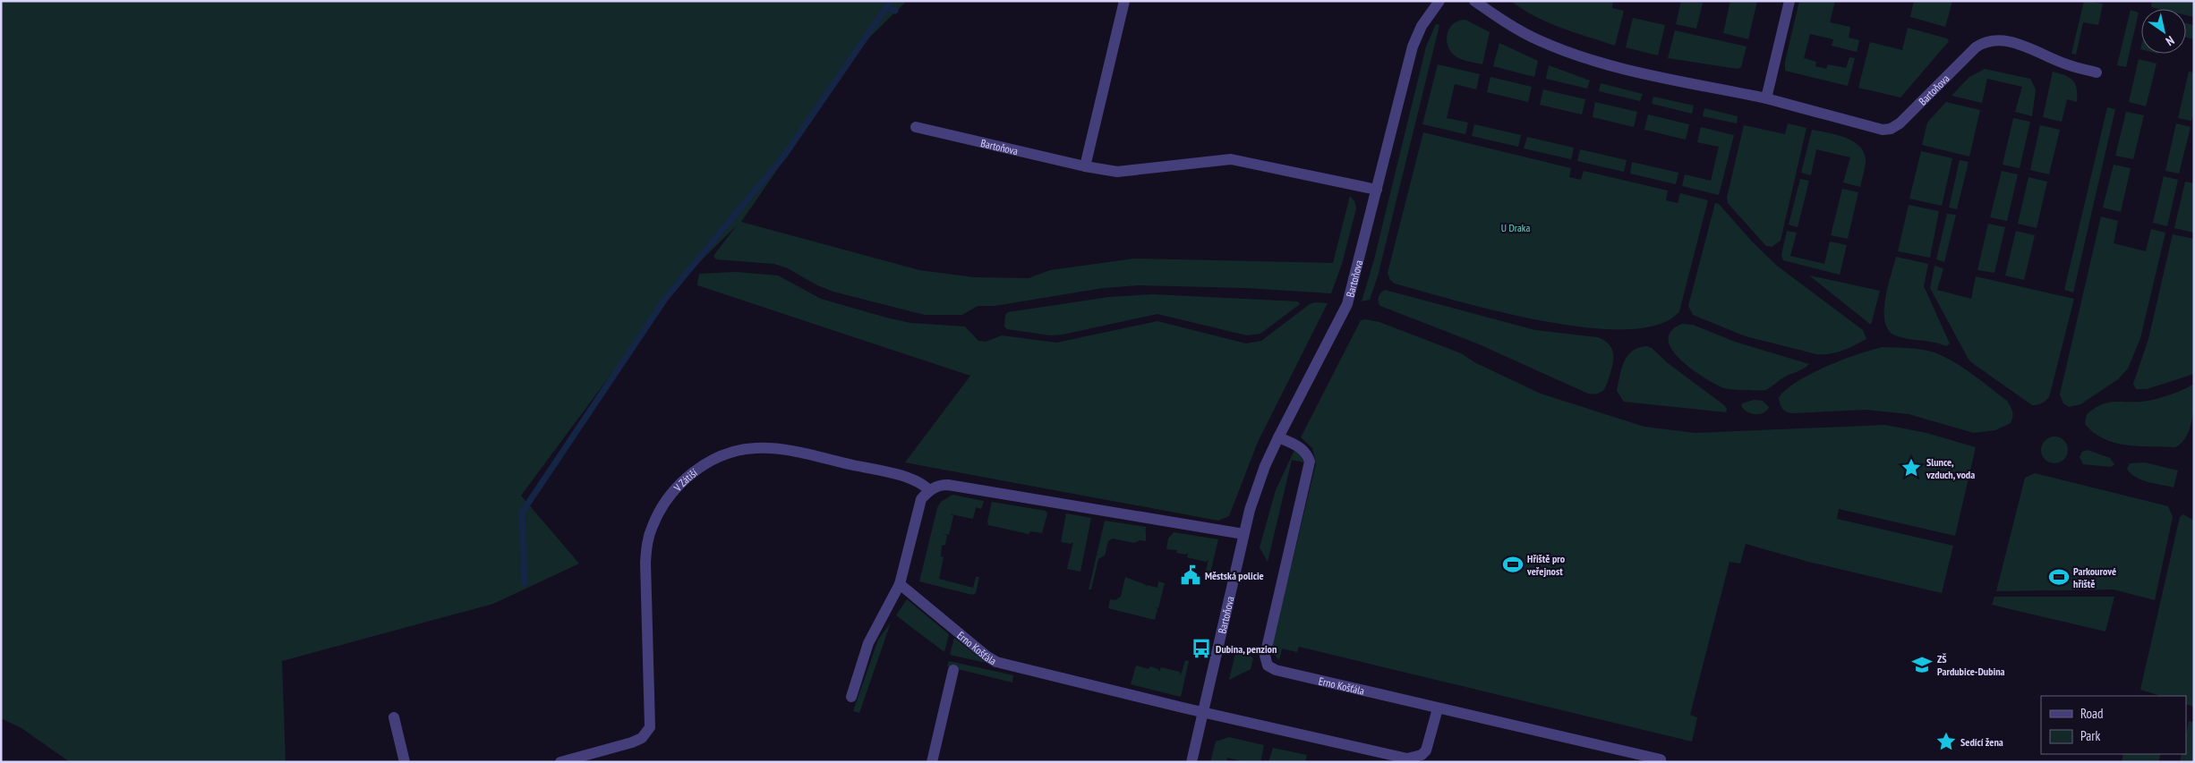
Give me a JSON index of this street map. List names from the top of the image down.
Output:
{
  "streets": {
    "street": ["Bartoňova", "V Zátiší", "Erno Košťála"]
  },
  "crossings": [
    ["Bartoňova", "Erno Košťála"]
  ],
  "parks": ["U Draka"],
  "places": {
    "place": ["Slunce, vzduch, voda", "Sedící žena"],
    "sports": ["Hřiště pro veřejnost", "Parkourové hřiště"],
    "public building": ["Městská policie"],
    "bus stop": ["Dubina, penzion"],
    "school or university": ["ZŠ Pardubice-Dubina"]
  },
  "legend": ["Road", "Park"],
  "north": "bottom right"
}
